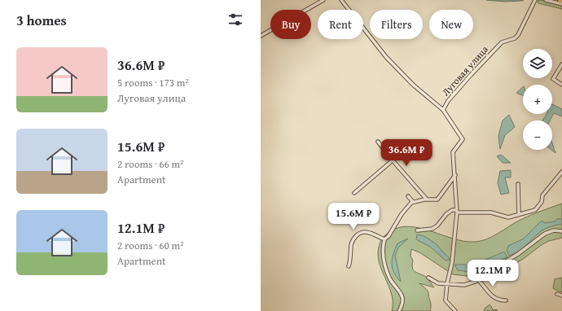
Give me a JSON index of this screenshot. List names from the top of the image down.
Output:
{
  "streets": {
    "street": ["Луговая улица"]
  },
  "page": {
    "heading": "3 homes",
    "chip": [
      "Buy",
      "Rent",
      "Filters",
      "New"
    ],
    "list": [
      {
        "name": "36.6M ₽",
        "note": "5 rooms · 173 m² · Луговая улица"
      },
      {
        "name": "15.6M ₽",
        "note": "2 rooms · 66 m² · Apartment"
      },
      {
        "name": "12.1M ₽",
        "note": "2 rooms · 60 m² · Apartment"
      }
    ],
    "map_buttons": ["+", "−"],
    "price": ["36.6M ₽", "15.6M ₽", "12.1M ₽"]
  }
}
